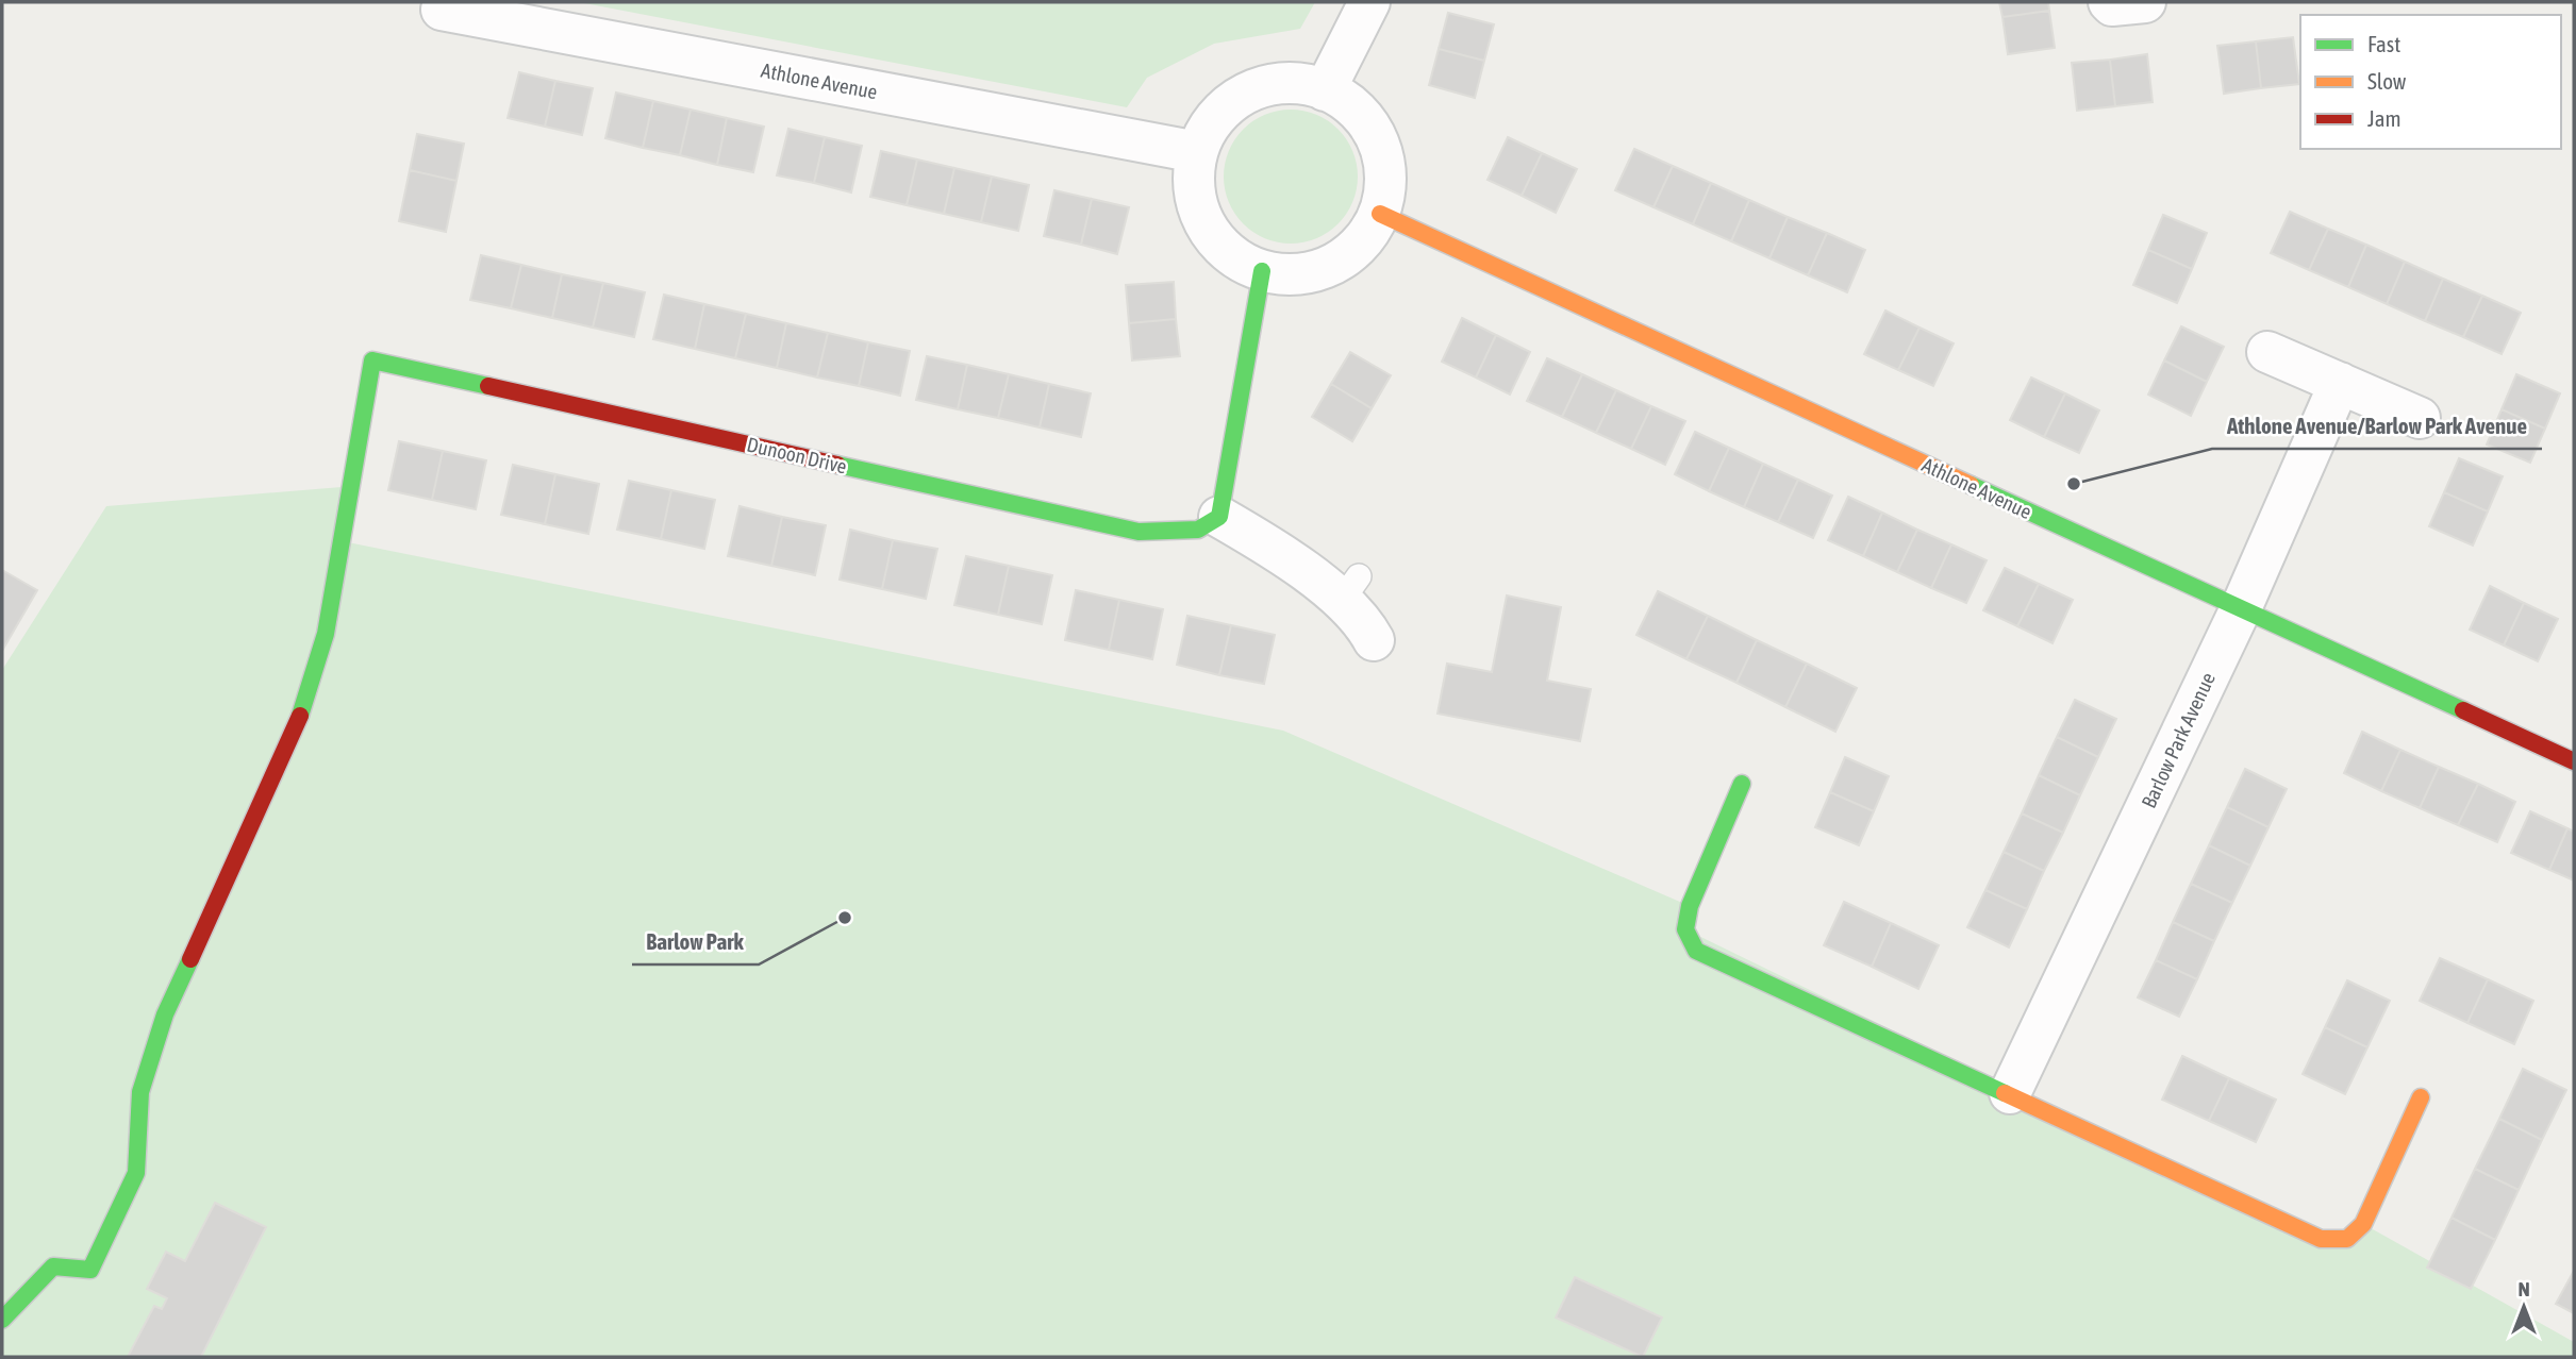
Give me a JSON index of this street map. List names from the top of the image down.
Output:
{
  "streets": {
    "street": ["Athlone Avenue", "Dunoon Drive", "Barlow Park Avenue"]
  },
  "crossings": [
    ["Athlone Avenue", "Barlow Park Avenue"]
  ],
  "places": ["Athlone Avenue/Barlow Park Avenue", "Barlow Park"],
  "legend": ["Fast", "Slow", "Jam"],
  "north": "top"
}
